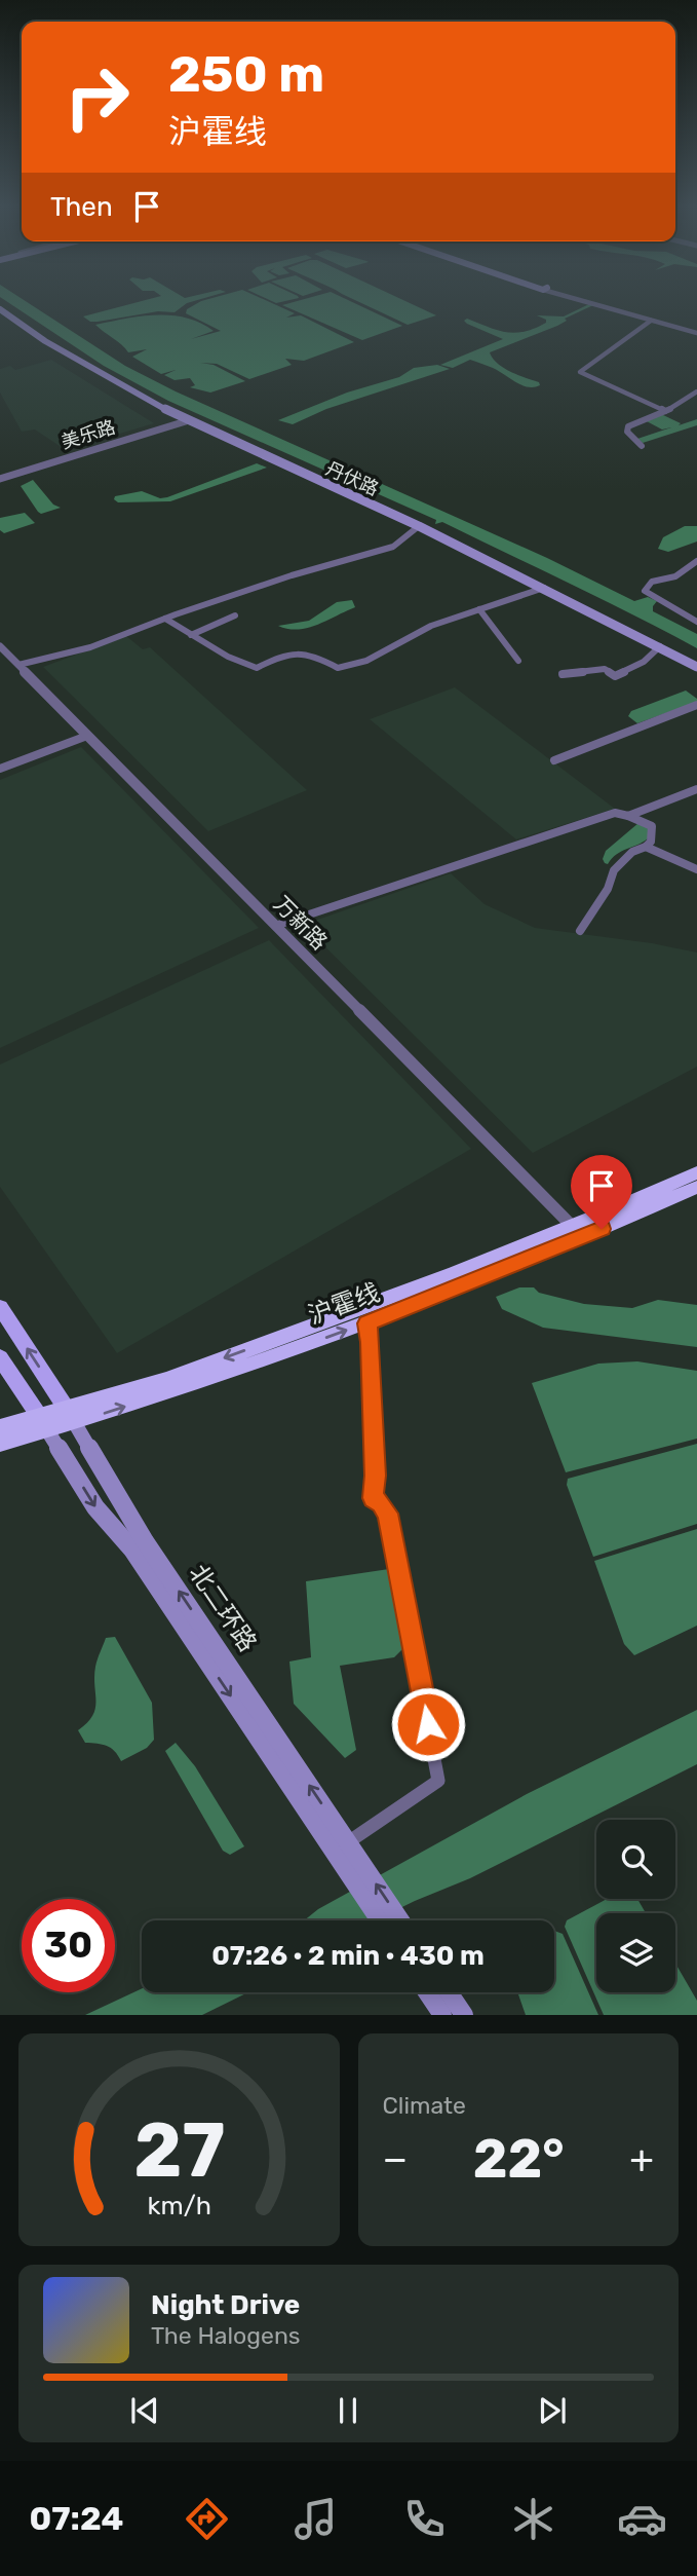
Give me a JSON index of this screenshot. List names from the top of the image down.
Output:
{
  "streets": {
    "highway": ["沪霍线"],
    "main road": ["丹伏路", "北二环路"],
    "street": ["美乐路", "万新路"]
  },
  "crossings": [
    ["美乐路", "丹伏路"],
    ["万新路", "沪霍线"],
    ["沪霍线", "北二环路"]
  ],
  "page": {
    "turn": ["250 m", "沪霍线"],
    "then": "Then",
    "limit": "30",
    "trip": "07:26 · 2 min · 430 m",
    "tile": "Climate",
    "heat": ["−", "22°", "+"],
    "song": ["Night Drive", "The Halogens"],
    "tabs": "07:24",
    "gauge": ["27", "km/h"]
  }
}
